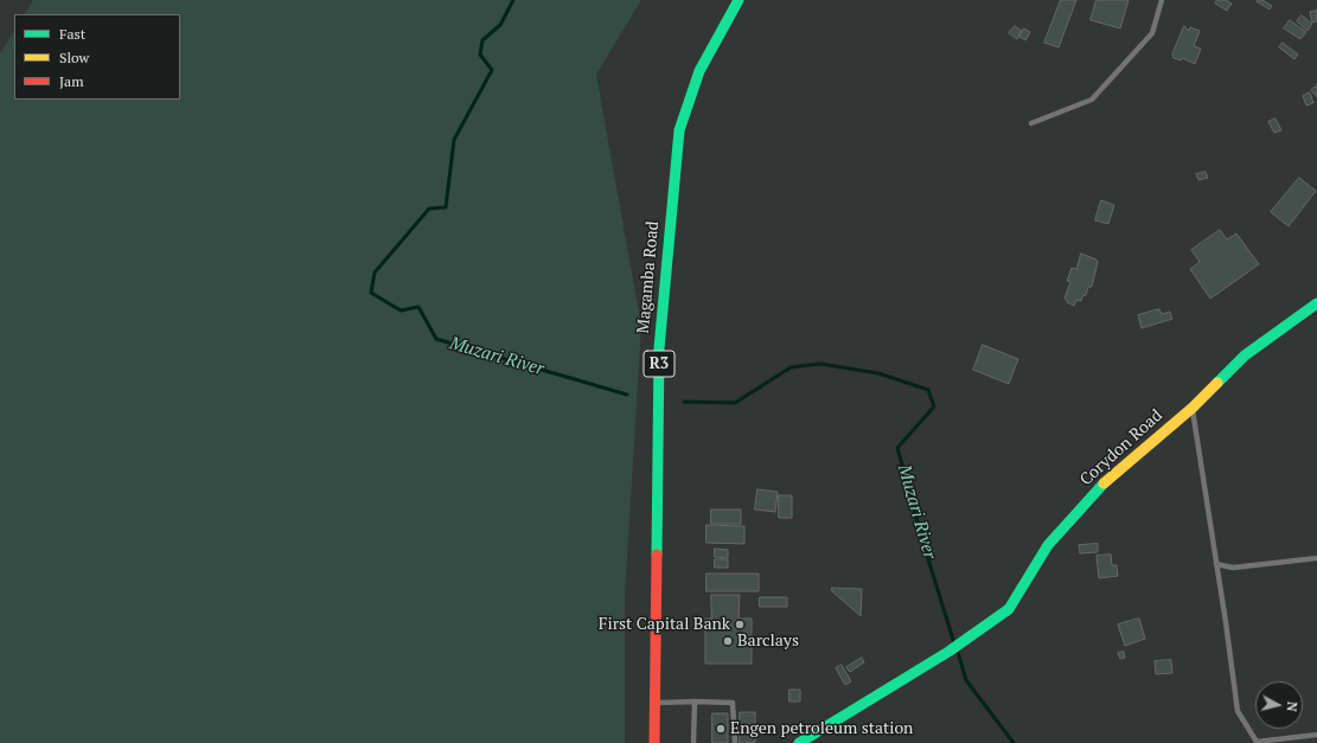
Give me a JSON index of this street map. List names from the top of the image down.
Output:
{
  "streets": {
    "main road": ["Magamba Road", "R3", "Corydon Road"]
  },
  "water": ["Muzari River"],
  "places": ["First Capital Bank", "Barclays", "Engen petroleum station"],
  "legend": ["Fast", "Slow", "Jam"],
  "north": "right"
}
